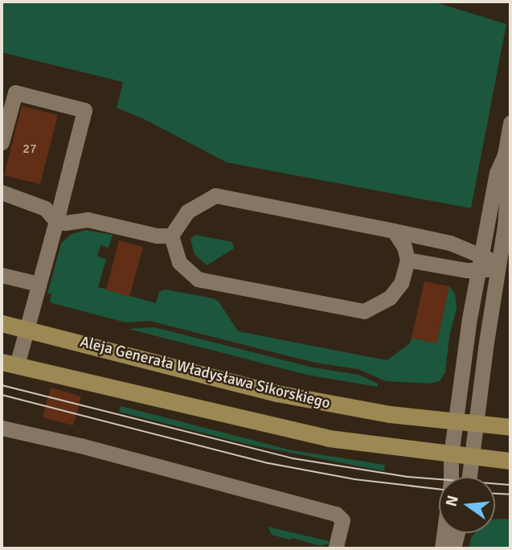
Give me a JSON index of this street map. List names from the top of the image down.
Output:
{
  "streets": {
    "main road": ["Aleja Generała Władysława Sikorskiego"]
  },
  "house_numbers": ["27"],
  "north": "left"
}
